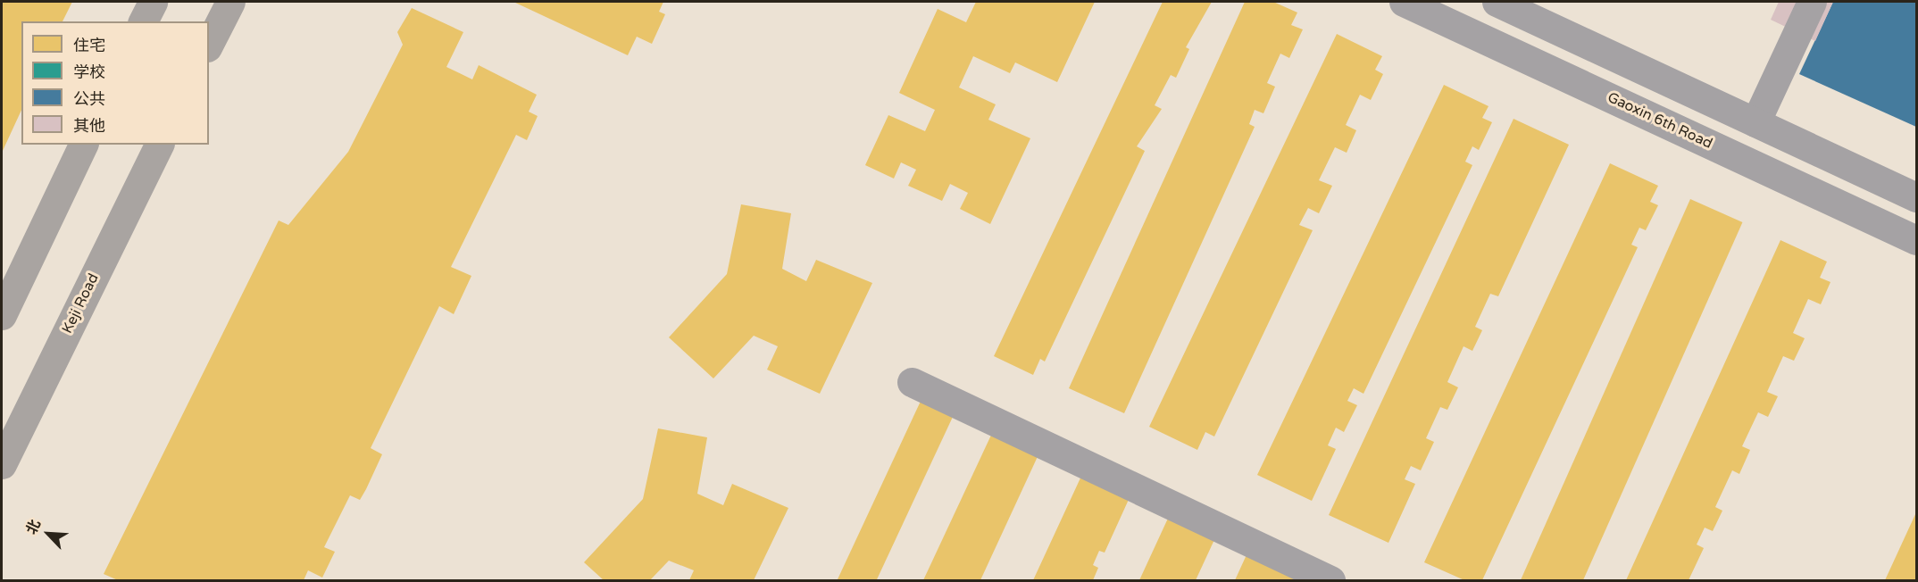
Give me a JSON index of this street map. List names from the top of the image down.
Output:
{
  "streets": {
    "main road": ["Keji Road"],
    "street": ["Gaoxin 6th Road"]
  },
  "legend": [
    "住宅",
    "学校",
    "公共",
    "其他"
  ],
  "north": "top left"
}
